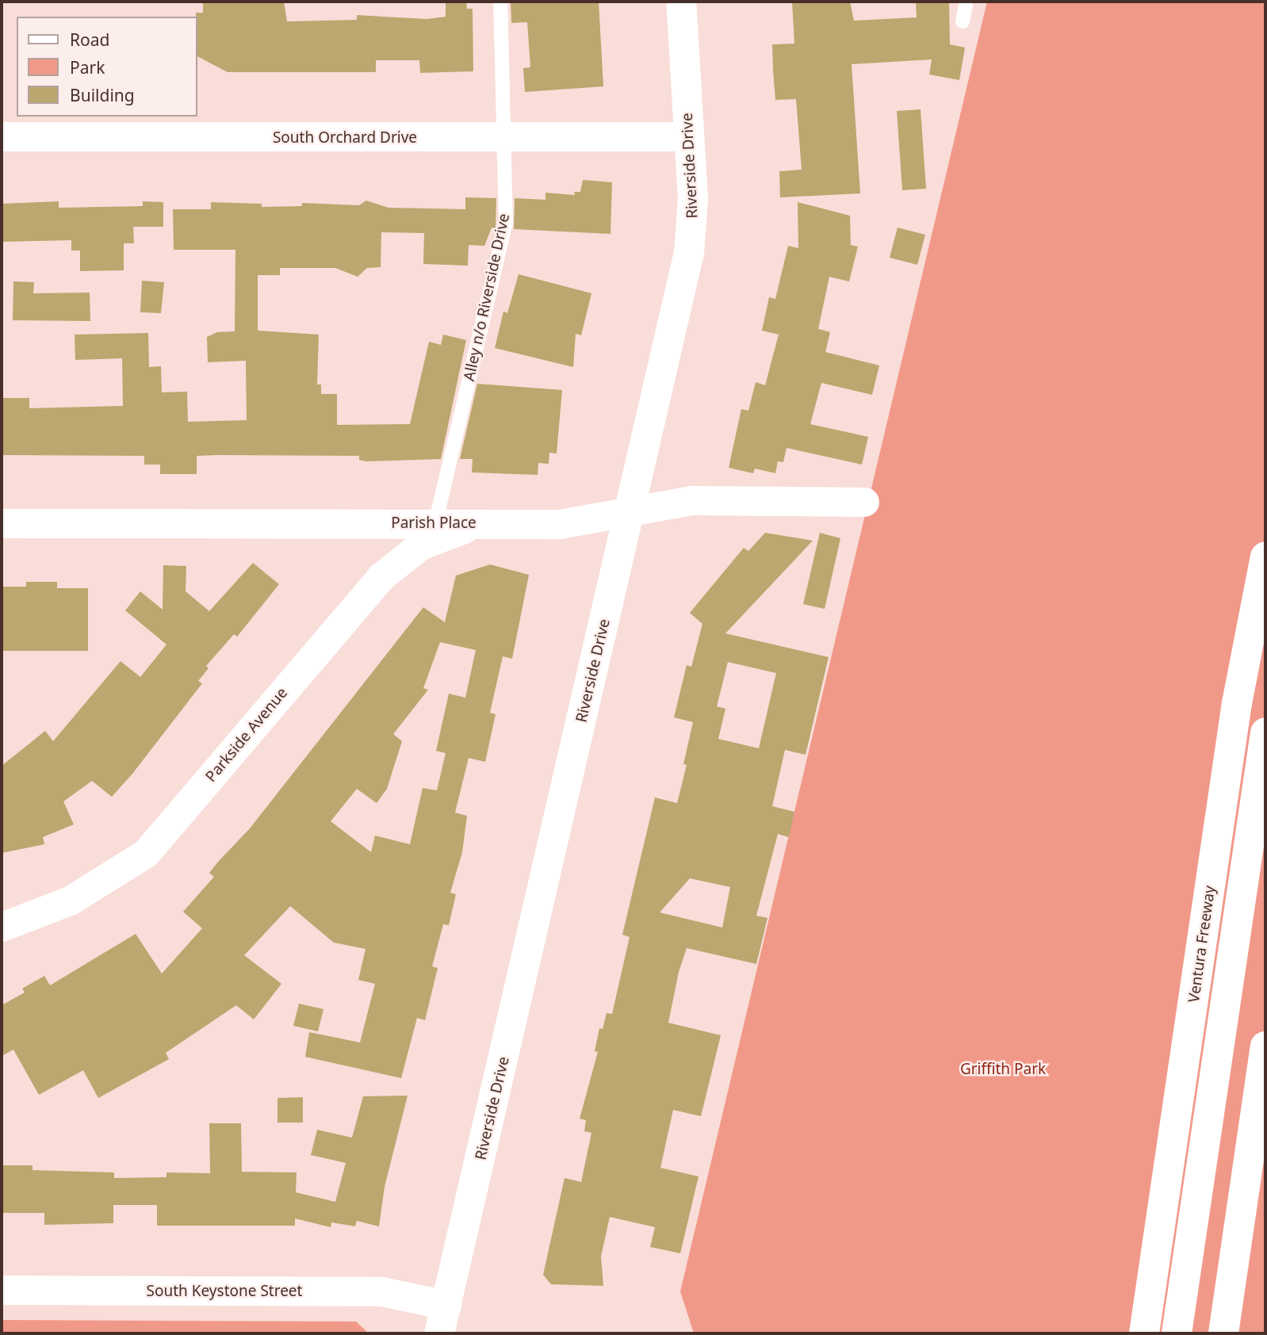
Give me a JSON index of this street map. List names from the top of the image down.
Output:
{
  "streets": {
    "main road": ["Riverside Drive", "Ventura Freeway"],
    "street": [
      "South Orchard Drive",
      "Parish Place",
      "Parkside Avenue",
      "South Keystone Street"
    ],
    "lane": ["Alley n/o Riverside Drive"]
  },
  "crossings": [
    ["South Orchard Drive", "Riverside Drive"],
    ["South Orchard Drive", "Alley n/o Riverside Drive"],
    ["Riverside Drive", "Parish Place"],
    ["Riverside Drive", "South Keystone Street"],
    ["Alley n/o Riverside Drive", "Parish Place"],
    ["Parish Place", "Parkside Avenue"]
  ],
  "parks": ["Griffith Park"],
  "legend": ["Road", "Park", "Building"]
}
